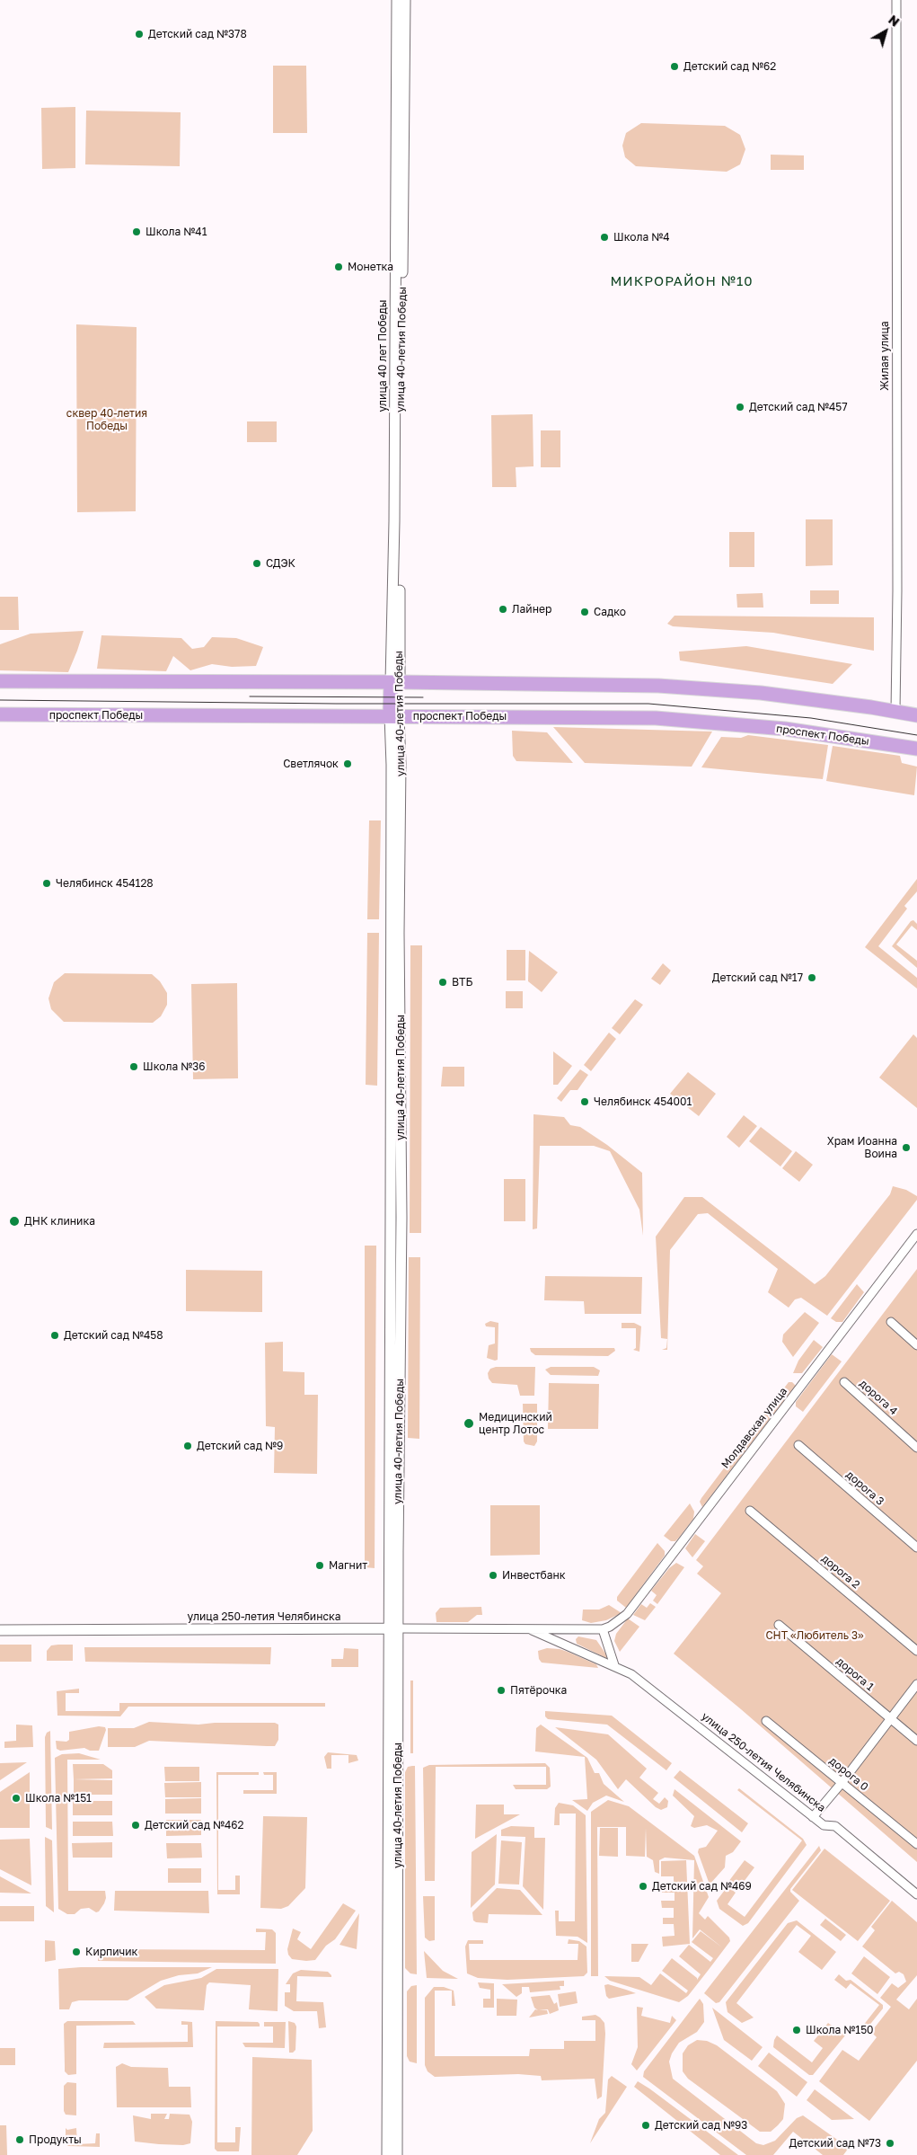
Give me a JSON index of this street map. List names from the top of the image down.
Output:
{
  "streets": {
    "main road": ["улица 40-летия Победы", "проспект Победы"],
    "street": [
      "улица 40 лет Победы",
      "Жилая улица",
      "дорога 4",
      "Молдавская улица",
      "дорога 3",
      "дорога 2",
      "улица 250-летия Челябинска",
      "дорога 1",
      "дорога 0"
    ]
  },
  "crossings": [
    ["улица 40-летия Победы", "улица 40 лет Победы"],
    ["улица 40-летия Победы", "проспект Победы"],
    ["улица 40-летия Победы", "улица 250-летия Челябинска"],
    ["Молдавская улица", "улица 250-летия Челябинска"]
  ],
  "districts": ["МИКРОРАЙОН №10"],
  "parks": ["сквер 40-летия Победы", "СНТ «Любитель 3»"],
  "places": [
    "Детский сад №378",
    "Детский сад №62",
    "Школа №41",
    "Школа №4",
    "Монетка",
    "Детский сад №457",
    "СДЭК",
    "Лайнер",
    "Садко",
    "Светлячок",
    "Челябинск 454128",
    "Детский сад №17",
    "ВТБ",
    "Школа №36",
    "Челябинск 454001",
    "Храм Иоанна Воина",
    "ДНК клиника",
    "Детский сад №458",
    "Медицинский центр Лотос",
    "Детский сад №9",
    "Магнит",
    "Инвестбанк",
    "Пятёрочка",
    "Школа №151",
    "Детский сад №462",
    "Детский сад №469",
    "Кирпичик",
    "Школа №150",
    "Детский сад №93",
    "Продукты",
    "Детский сад №73"
  ],
  "north": "top right"
}
